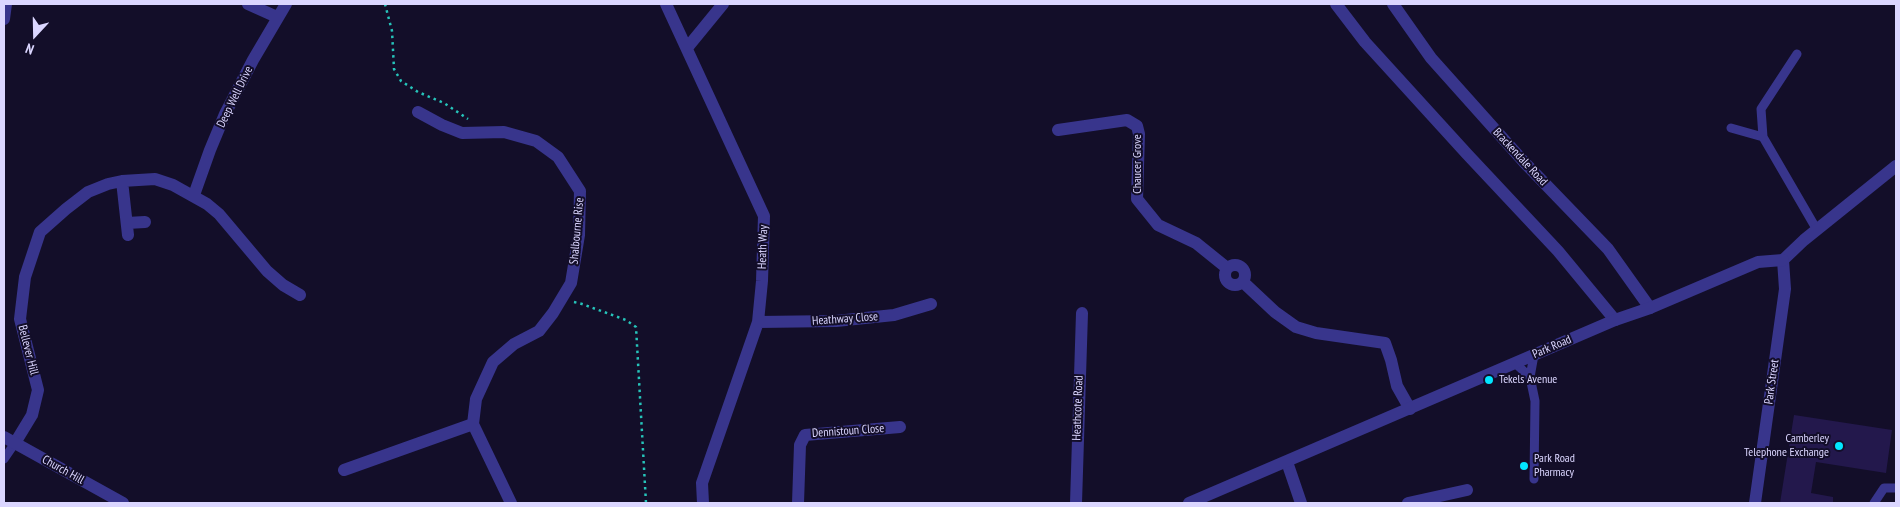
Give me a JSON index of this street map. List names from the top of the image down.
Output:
{
  "streets": {
    "street": [
      "Deep Well Drive",
      "Brackendale Road",
      "Chaucer Grove",
      "Shalbourne Rise",
      "Heath Way",
      "Heathway Close",
      "Park Road",
      "Bellever Hill",
      "Park Street",
      "Heathcote Road",
      "Dennistoun Close",
      "Church Hill"
    ]
  },
  "crossings": [
    ["Deep Well Drive", "Bellever Hill"],
    ["Brackendale Road", "Park Road"],
    ["Chaucer Grove", "Park Road"],
    ["Heath Way", "Heathway Close"],
    ["Park Road", "Park Street"],
    ["Bellever Hill", "Church Hill"]
  ],
  "places": ["Tekels Avenue", "Camberley Telephone Exchange", "Park Road Pharmacy"],
  "north": "bottom"
}
